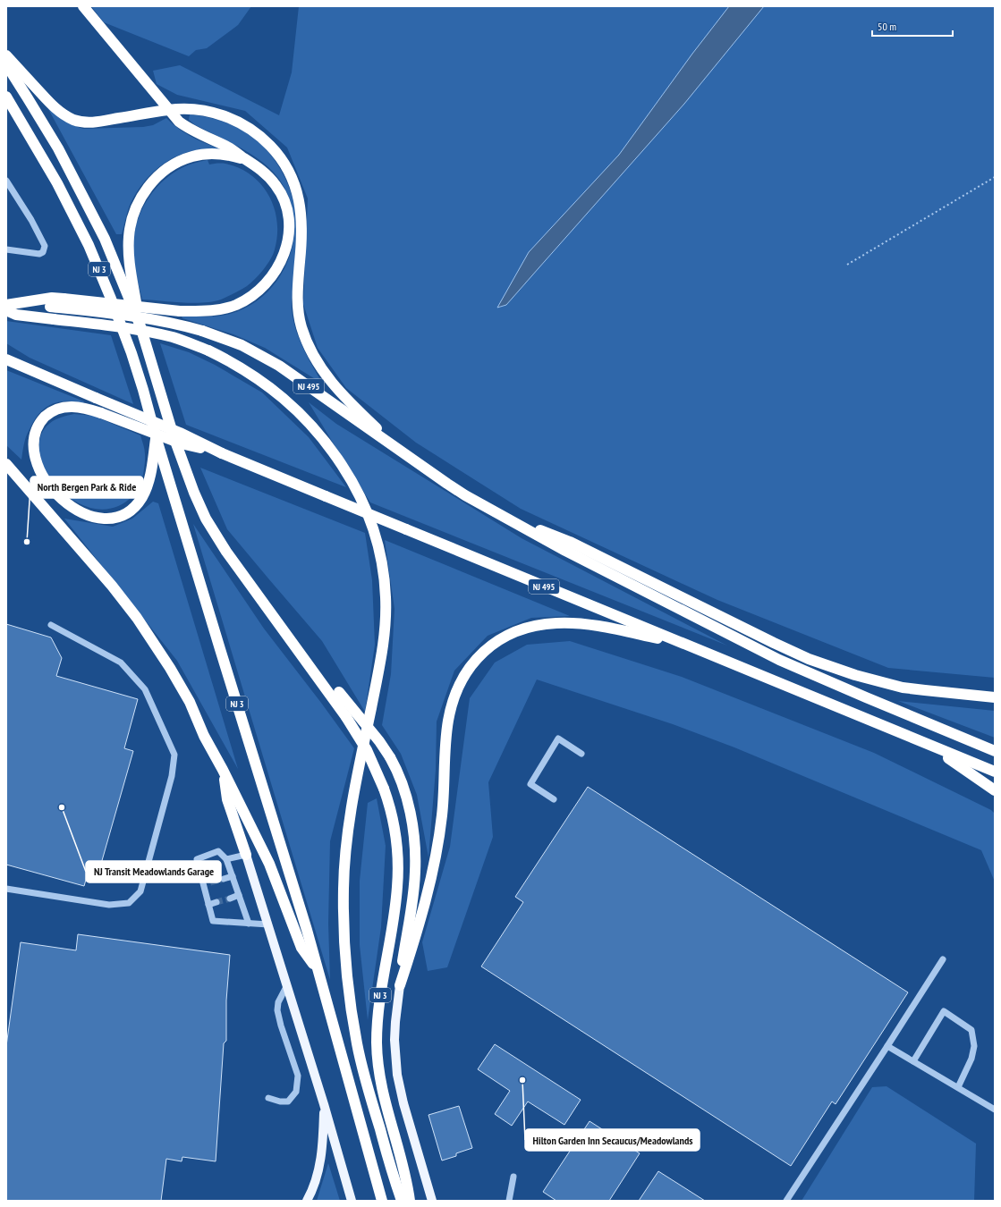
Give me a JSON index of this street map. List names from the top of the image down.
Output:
{
  "streets": {
    "highway": ["NJ 3", "NJ 495"]
  },
  "places": ["North Bergen Park & Ride", "NJ Transit Meadowlands Garage", "Hilton Garden Inn Secaucus/Meadowlands"],
  "scale_bar": "50 m"
}
